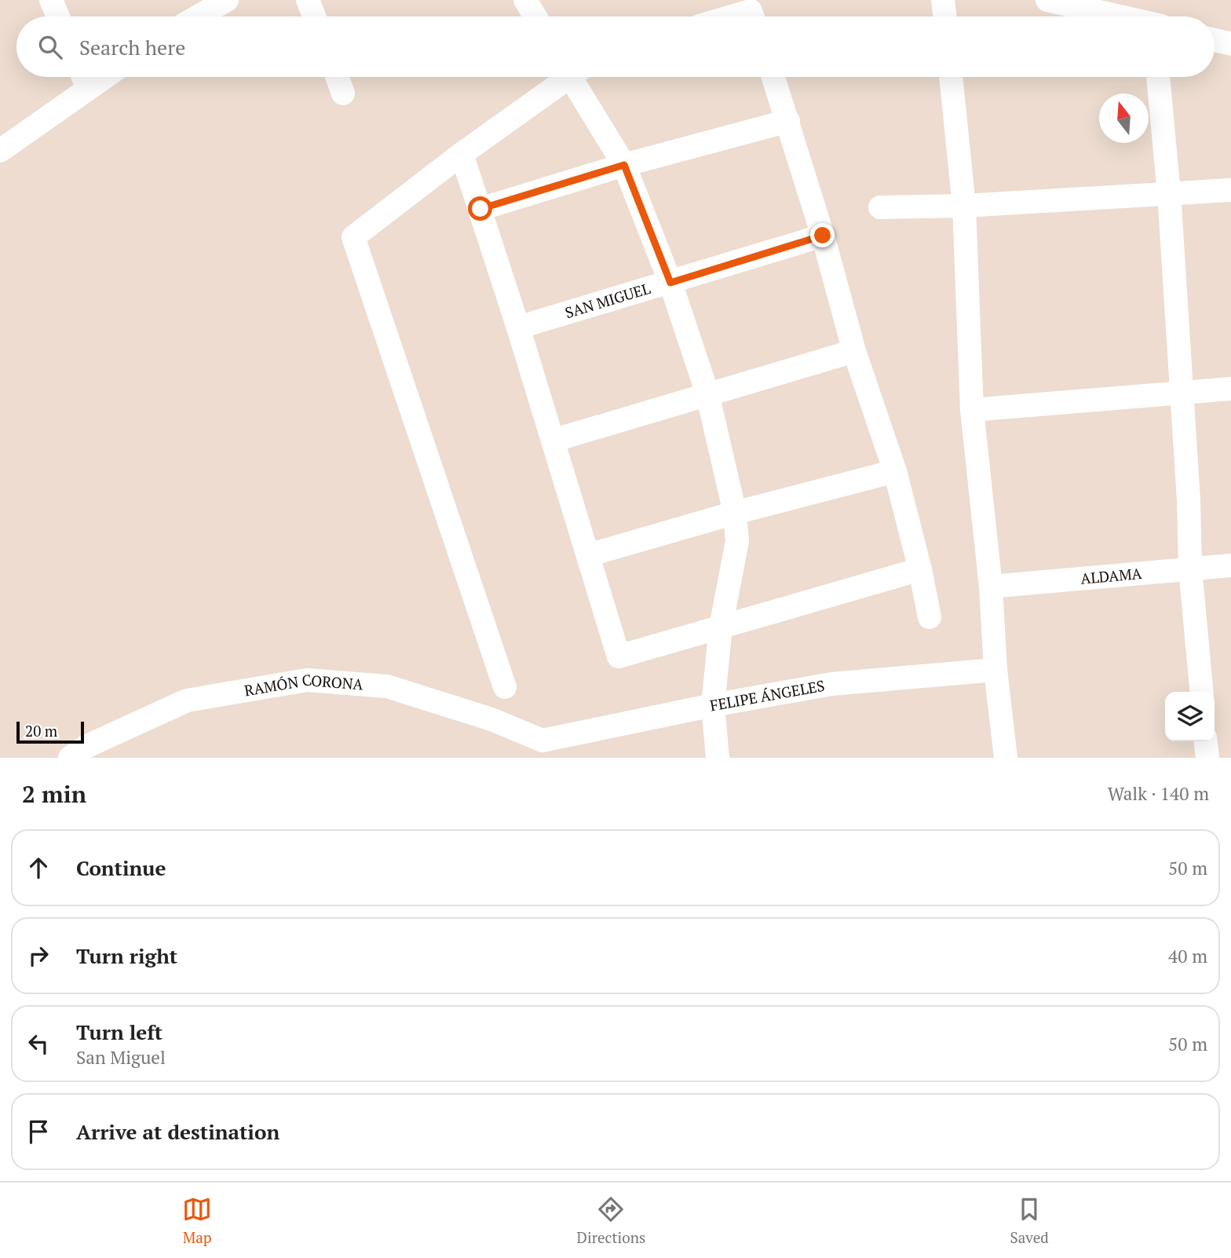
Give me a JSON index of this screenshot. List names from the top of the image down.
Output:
{
  "streets": {
    "street": [
      "SAN MIGUEL",
      "ALDAMA",
      "RAMÓN CORONA",
      "FELIPE ÁNGELES"
    ]
  },
  "crossings": [
    ["RAMÓN CORONA", "FELIPE ÁNGELES"]
  ],
  "scale_bar": "20 m",
  "north": "top",
  "page": {
    "search": "Search here",
    "scale": "20 m",
    "heading": ["2 min", "Walk · 140 m"],
    "list": [
      ["Continue", "50 m"],
      ["Turn right", "40 m"],
      ["Turn left", "San Miguel", "50 m"],
      "Arrive at destination"
    ],
    "nav": ["Map", "Directions", "Saved"]
  }
}
